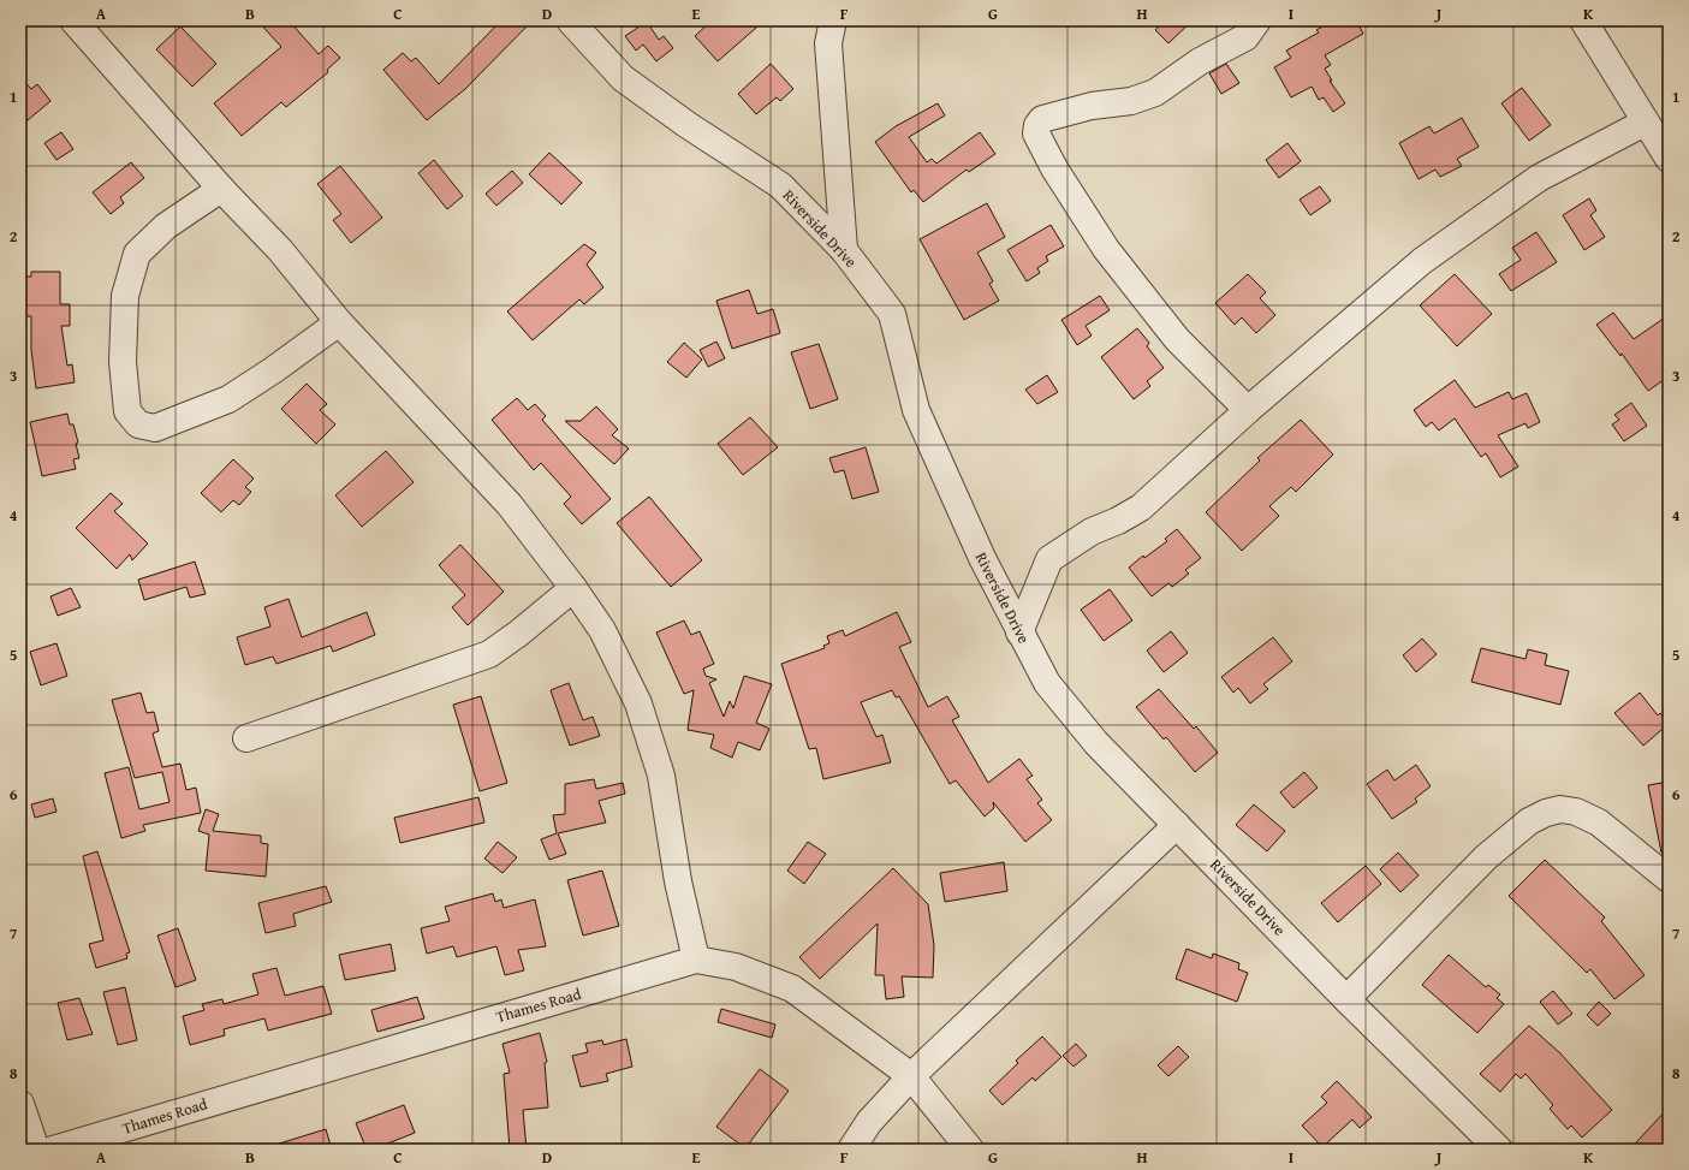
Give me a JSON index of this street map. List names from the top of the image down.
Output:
{
  "streets": {
    "street": ["Riverside Drive", "Thames Road"]
  },
  "grid": {
    "columns": [
      "A",
      "B",
      "C",
      "D",
      "E",
      "F",
      "G",
      "H",
      "I",
      "J",
      "K"
    ],
    "rows": [
      "1",
      "2",
      "3",
      "4",
      "5",
      "6",
      "7",
      "8"
    ]
  }
}
